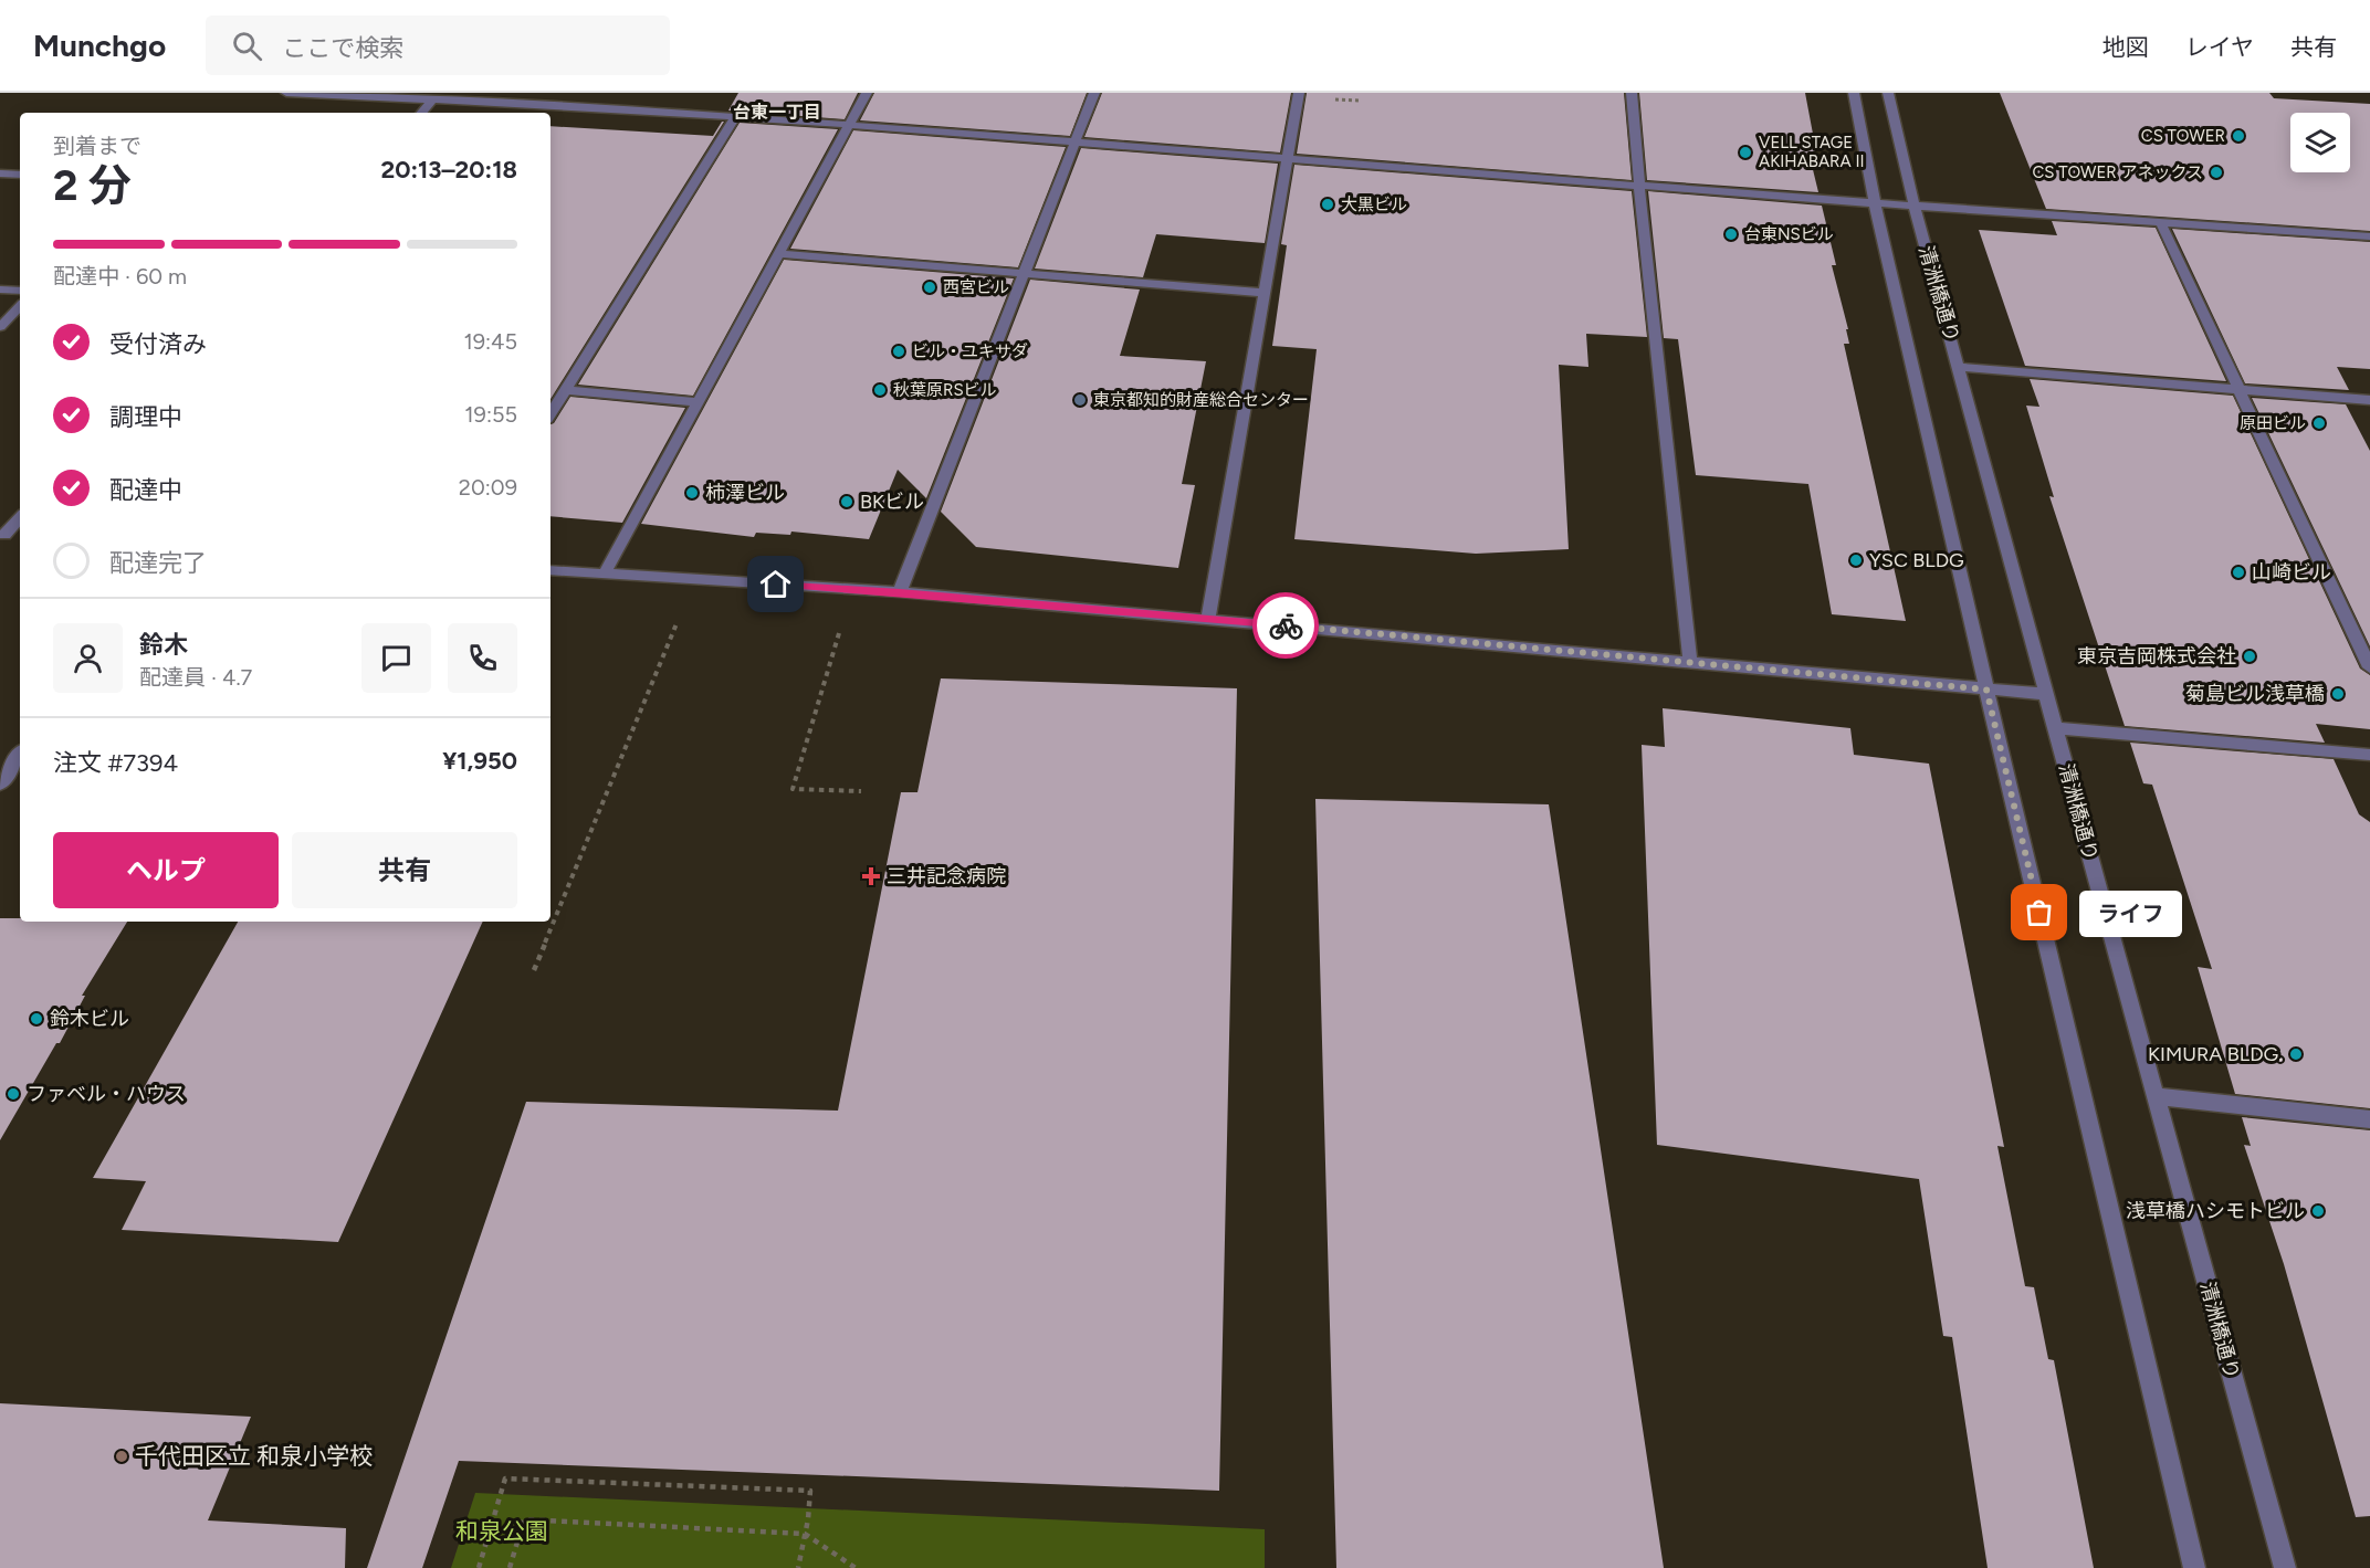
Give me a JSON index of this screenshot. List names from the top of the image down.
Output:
{
  "streets": {
    "street": ["清洲橋通り"]
  },
  "districts": ["台東一丁目"],
  "parks": ["和泉公園"],
  "places": {
    "other": [
      "CS TOWER",
      "VELL STAGE AKIHABARA II",
      "CS TOWER アネックス",
      "大黒ビル",
      "台東NSビル",
      "西宮ビル",
      "ビル・ユキサダ",
      "秋葉原RSビル",
      "東京都知的財産総合センター",
      "原田ビル",
      "柿澤ビル",
      "BKビル",
      "YSC BLDG",
      "山崎ビル",
      "東京吉岡株式会社",
      "菊島ビル浅草橋",
      "ライフ",
      "鈴木ビル",
      "KIMURA BLDG.",
      "ファベル・ハウス",
      "浅草橋ハシモトビル",
      "千代田区立 和泉小学校"
    ],
    "health": ["三井記念病院"]
  },
  "page": {
    "header": "Munchgo",
    "search": "ここで検索",
    "nav": ["地図", "レイヤ", "共有"],
    "heading": ["2 分", "到着まで", "20:13–20:18"],
    "panel": [
      "鈴木",
      "配達員 · 4.7",
      "注文 #7394",
      "¥1,950"
    ],
    "bar": "配達中 · 60 m",
    "list": [
      ["受付済み", "19:45"],
      ["調理中", "19:55"],
      ["配達中", "20:09"],
      "配達完了"
    ],
    "buttons": ["ヘルプ", "共有"],
    "bubble": "ライフ"
  }
}
